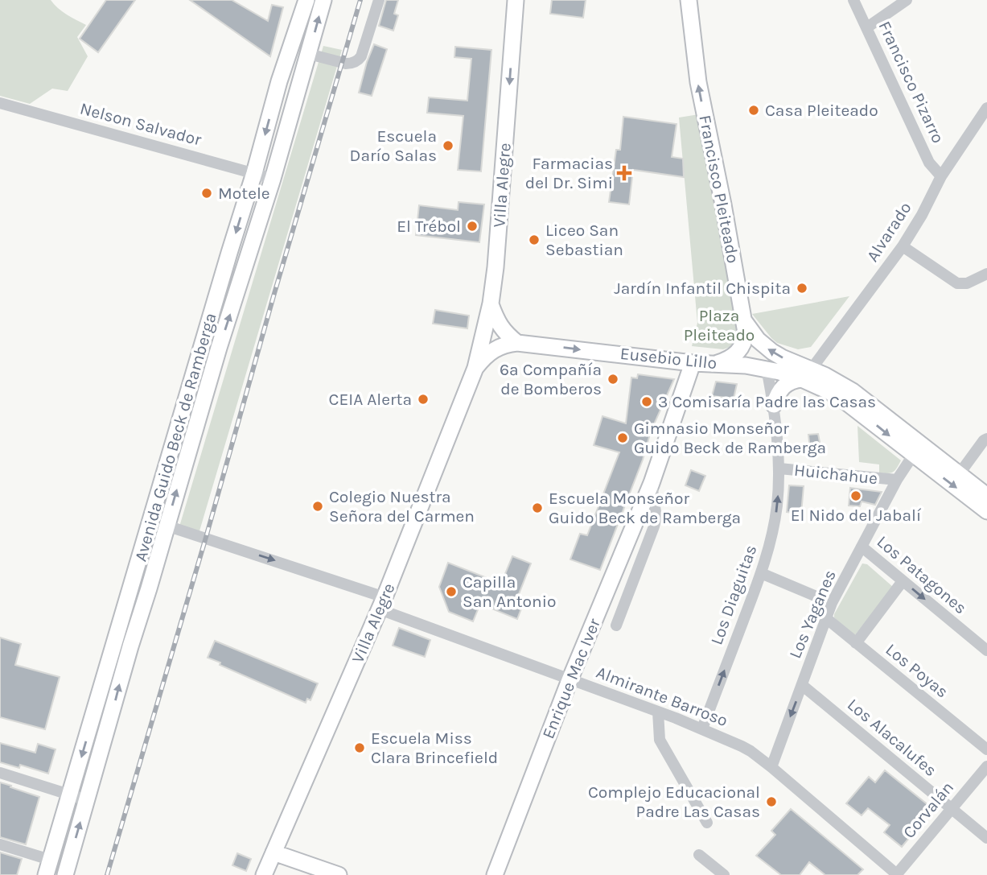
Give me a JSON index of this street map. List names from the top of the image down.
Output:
{
  "streets": {
    "main road": [
      "Villa Alegre",
      "Francisco Pleiteado",
      "Eusebio Lillo",
      "Avenida Guido Beck de Ramberga",
      "Enrique Mac Iver"
    ],
    "street": [
      "Francisco Pizarro",
      "Nelson Salvador",
      "Alvarado",
      "Huichahue",
      "Los Patagones",
      "Los Diaguitas",
      "Los Yaganes",
      "Los Poyas",
      "Almirante Barroso",
      "Los Alacalufes",
      "Corvalán"
    ]
  },
  "crossings": [
    ["Francisco Pizarro", "Alvarado"],
    ["Nelson Salvador", "Avenida Guido Beck de Ramberga"],
    ["Villa Alegre", "Eusebio Lillo"],
    ["Villa Alegre", "Almirante Barroso"],
    ["Francisco Pleiteado", "Eusebio Lillo"],
    ["Eusebio Lillo", "Enrique Mac Iver"],
    ["Avenida Guido Beck de Ramberga", "Almirante Barroso"],
    ["Huichahue", "Los Diaguitas"],
    ["Huichahue", "Los Yaganes"],
    ["Los Patagones", "Los Yaganes"],
    ["Los Diaguitas", "Almirante Barroso"],
    ["Los Yaganes", "Los Poyas"],
    ["Los Yaganes", "Almirante Barroso"],
    ["Los Yaganes", "Los Alacalufes"],
    ["Enrique Mac Iver", "Almirante Barroso"],
    ["Almirante Barroso", "Corvalán"],
    ["Los Alacalufes", "Corvalán"]
  ],
  "one_way": [
    "Francisco Pleiteado",
    "Eusebio Lillo",
    "Los Patagones",
    "Los Diaguitas"
  ],
  "parks": ["Plaza Pleiteado"],
  "places": {
    "other": [
      "Casa Pleiteado",
      "Escuela Darío Salas",
      "Motele",
      "El Trébol",
      "Liceo San Sebastian",
      "Jardín Infantil Chispita",
      "6ª Compañía de Bomberos",
      "CEIA Alerta",
      "3 Comisaría Padre las Casas",
      "Gimnasio Monseñor Guido Beck de Ramberga",
      "El Nido del Jabalí",
      "Colegio Nuestra Señora del Carmen",
      "Escuela Monseñor Guido Beck de Ramberga",
      "Capilla San Antonio",
      "Escuela Miss Clara Brincefield",
      "Complejo Educacional Padre Las Casas"
    ],
    "health": ["Farmacias del Dr. Simi"]
  }
}
